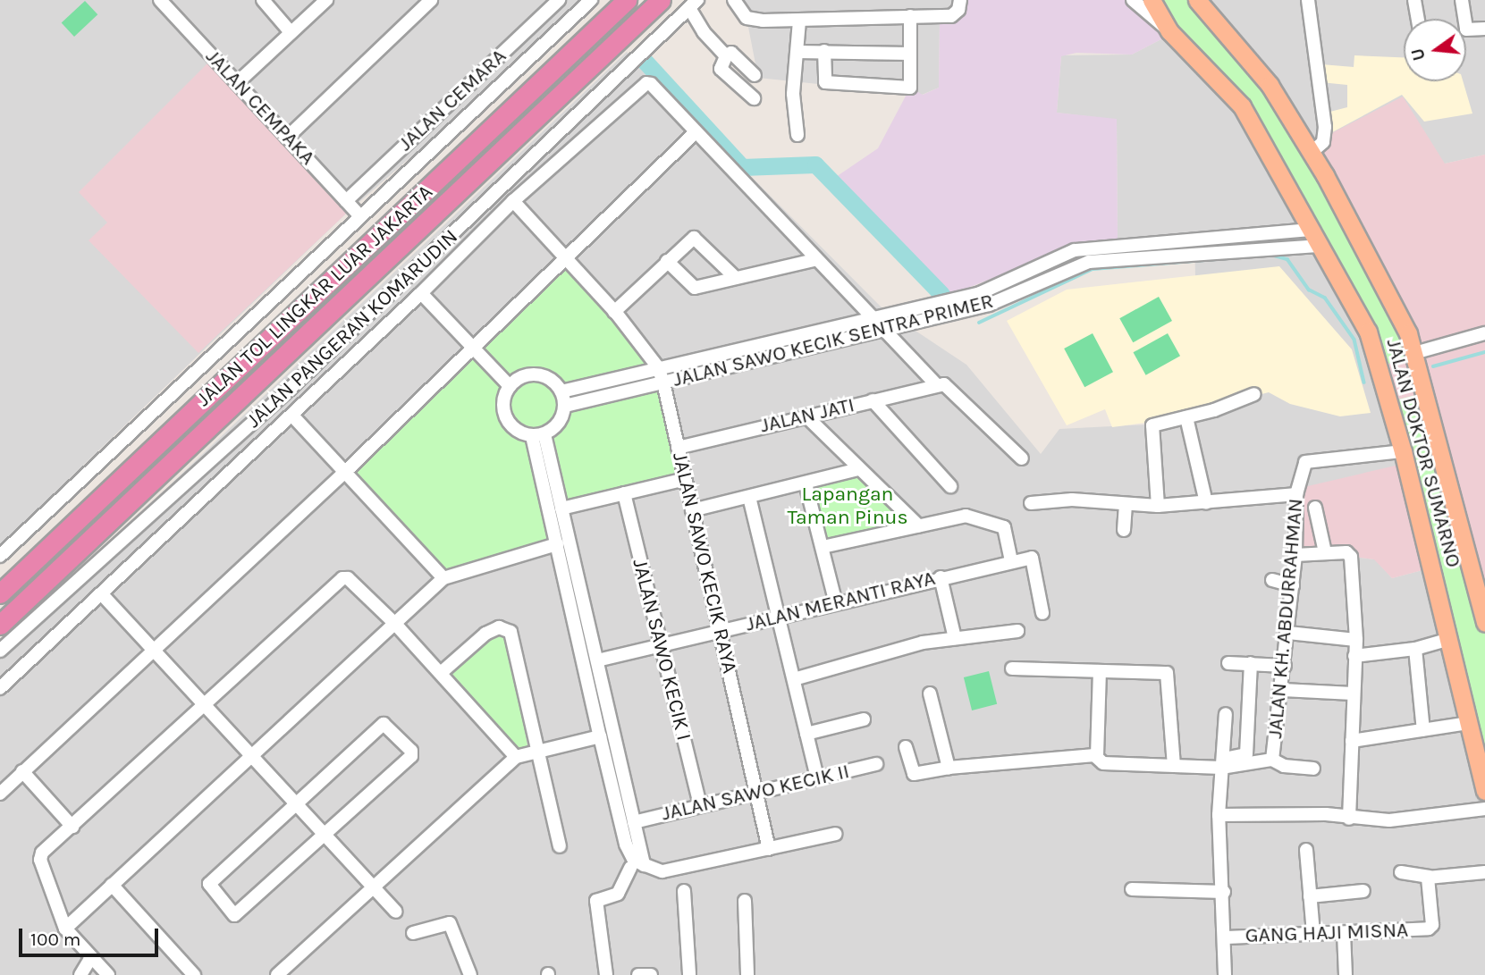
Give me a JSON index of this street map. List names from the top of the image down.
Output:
{
  "streets": {
    "highway": ["JALAN TOL LINGKAR LUAR JAKARTA"],
    "main road": ["JALAN DOKTOR SUMARNO"],
    "street": [
      "JALAN CEMARA",
      "JALAN CEMPAKA",
      "JALAN PANGERAN KOMARUDIN",
      "JALAN SAWO KECIK SENTRA PRIMER",
      "JALAN JATI",
      "JALAN SAWO KECIK RAYA",
      "JALAN MERANTI RAYA",
      "JALAN KH. ABDURRAHMAN",
      "JALAN SAWO KECIK I",
      "JALAN SAWO KECIK II",
      "GANG HAJI MISNA"
    ]
  },
  "crossings": [
    ["JALAN CEMARA", "JALAN CEMPAKA"],
    ["JALAN SAWO KECIK SENTRA PRIMER", "JALAN DOKTOR SUMARNO"],
    ["JALAN SAWO KECIK SENTRA PRIMER", "JALAN SAWO KECIK RAYA"],
    ["JALAN JATI", "JALAN SAWO KECIK RAYA"],
    ["JALAN DOKTOR SUMARNO", "JALAN KH. ABDURRAHMAN"],
    ["JALAN SAWO KECIK RAYA", "JALAN MERANTI RAYA"],
    ["JALAN SAWO KECIK RAYA", "JALAN SAWO KECIK II"],
    ["JALAN MERANTI RAYA", "JALAN SAWO KECIK I"],
    ["JALAN SAWO KECIK I", "JALAN SAWO KECIK II"]
  ],
  "parks": ["Lapangan Taman Pinus"],
  "scale_bar": "100 m",
  "north": "left"
}
